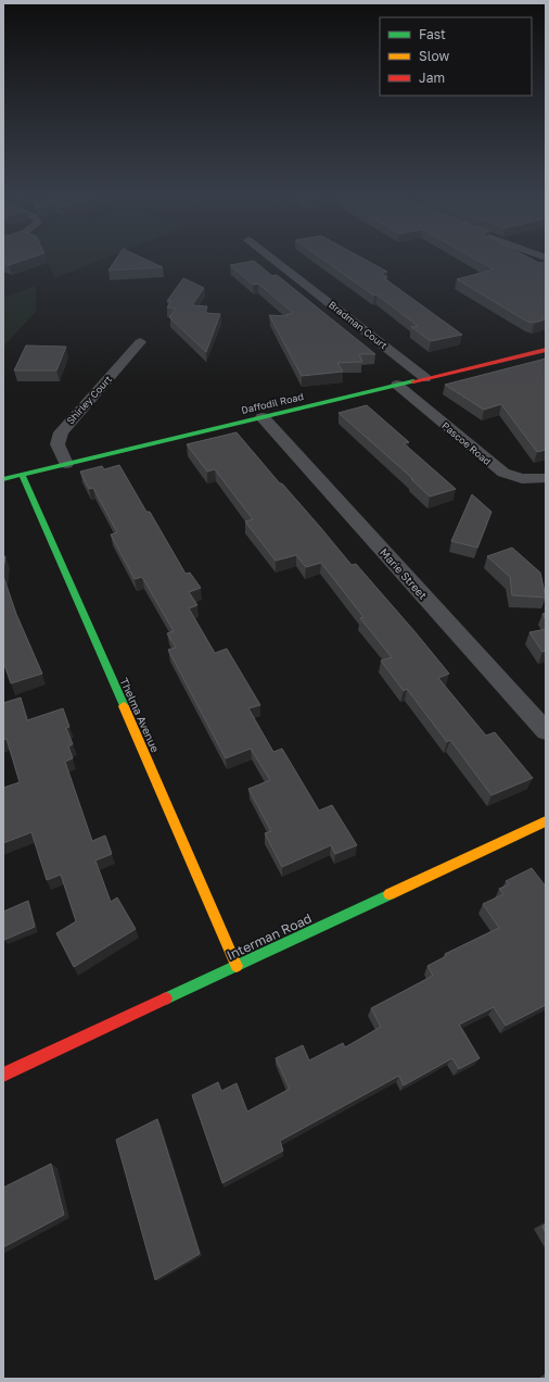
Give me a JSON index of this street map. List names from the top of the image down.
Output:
{
  "streets": {
    "street": [
      "Bradman Court",
      "Shirley Court",
      "Daffodil Road",
      "Pascoe Road",
      "Marie Street",
      "Thelma Avenue",
      "Interman Road"
    ]
  },
  "crossings": [
    ["Bradman Court", "Daffodil Road"],
    ["Shirley Court", "Daffodil Road"],
    ["Daffodil Road", "Pascoe Road"],
    ["Daffodil Road", "Marie Street"],
    ["Daffodil Road", "Thelma Avenue"],
    ["Thelma Avenue", "Interman Road"]
  ],
  "legend": ["Fast", "Slow", "Jam"]
}
